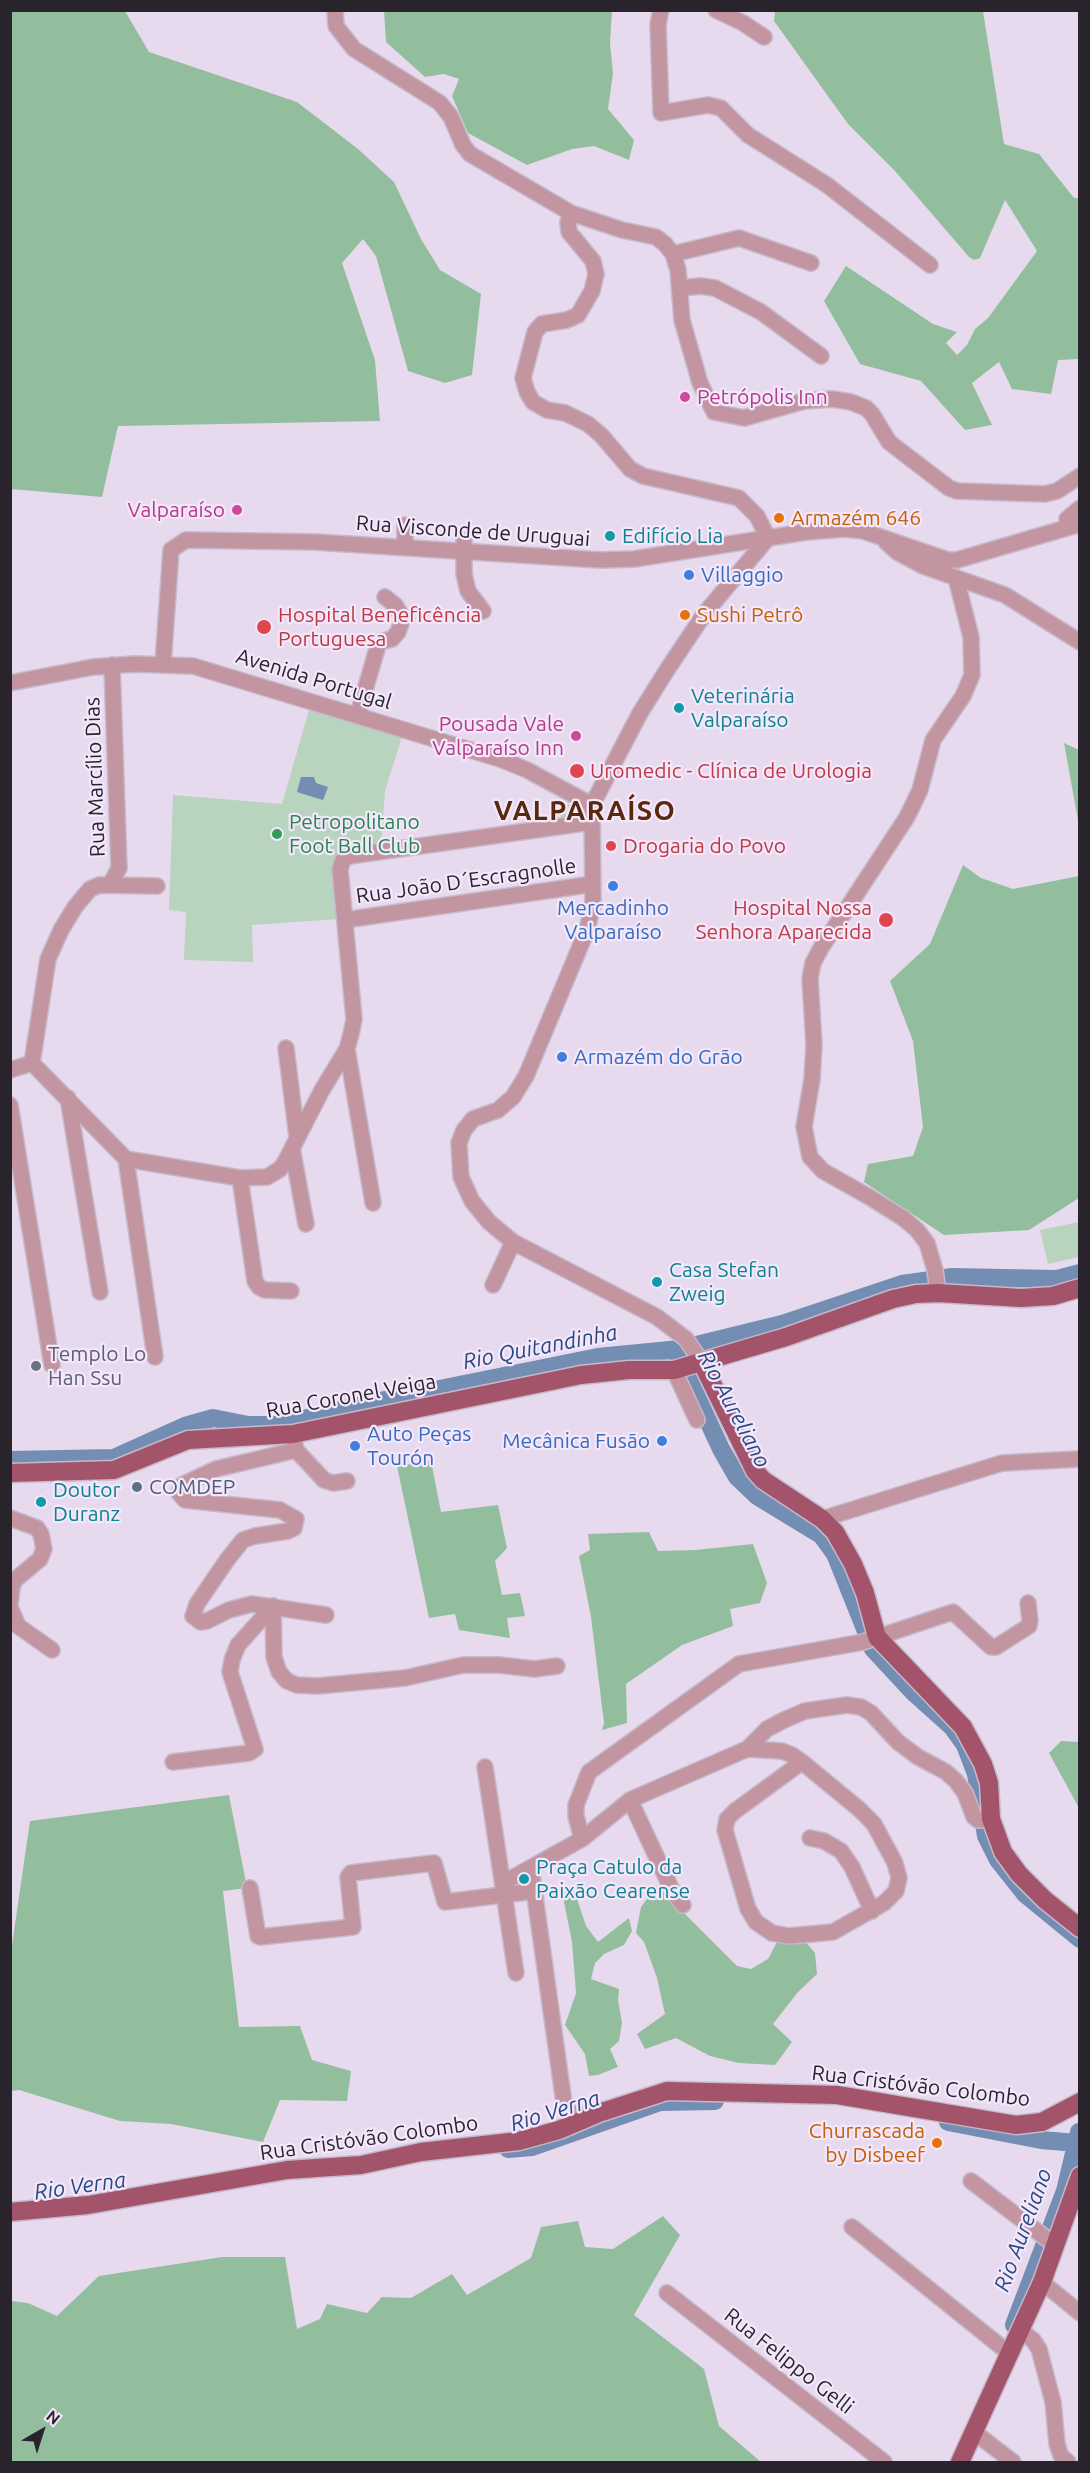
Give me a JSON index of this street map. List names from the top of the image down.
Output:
{
  "streets": {
    "main road": ["Rua Coronel Veiga", "Rua Cristóvão Colombo"],
    "street": [
      "Rua Visconde de Uruguai",
      "Avenida Portugal",
      "Rua Marcílio Dias",
      "Rua João D´Escragnolle",
      "Rua Felippo Gelli"
    ]
  },
  "crossings": [
    ["Rua Visconde de Uruguai", "Avenida Portugal"],
    ["Avenida Portugal", "Rua Marcílio Dias"]
  ],
  "districts": ["VALPARAÍSO"],
  "water": ["Rio Quitandinha", "Rio Aureliano", "Rio Verna"],
  "places": [
    "Petrópolis Inn",
    "Valparaíso",
    "Armazém 646",
    "Edifício Lia",
    "Villaggio",
    "Sushi Petrô",
    "Hospital Beneficência Portuguesa",
    "Veterinária Valparaíso",
    "Pousada Vale Valparaíso Inn",
    "Uromedic - Clínica de Urologia",
    "Petropolitano Foot Ball Club",
    "Drogaria do Povo",
    "Mercadinho Valparaíso",
    "Hospital Nossa Senhora Aparecida",
    "Armazém do Grão",
    "Casa Stefan Zweig",
    "Templo Lo Han Ssu",
    "Mecânica Fusão",
    "Auto Peças Tourón",
    "COMDEP",
    "Doutor Duranz",
    "Praça Catulo da Paixão Cearense",
    "Churrascada by Disbeef"
  ],
  "north": "top right"
}
